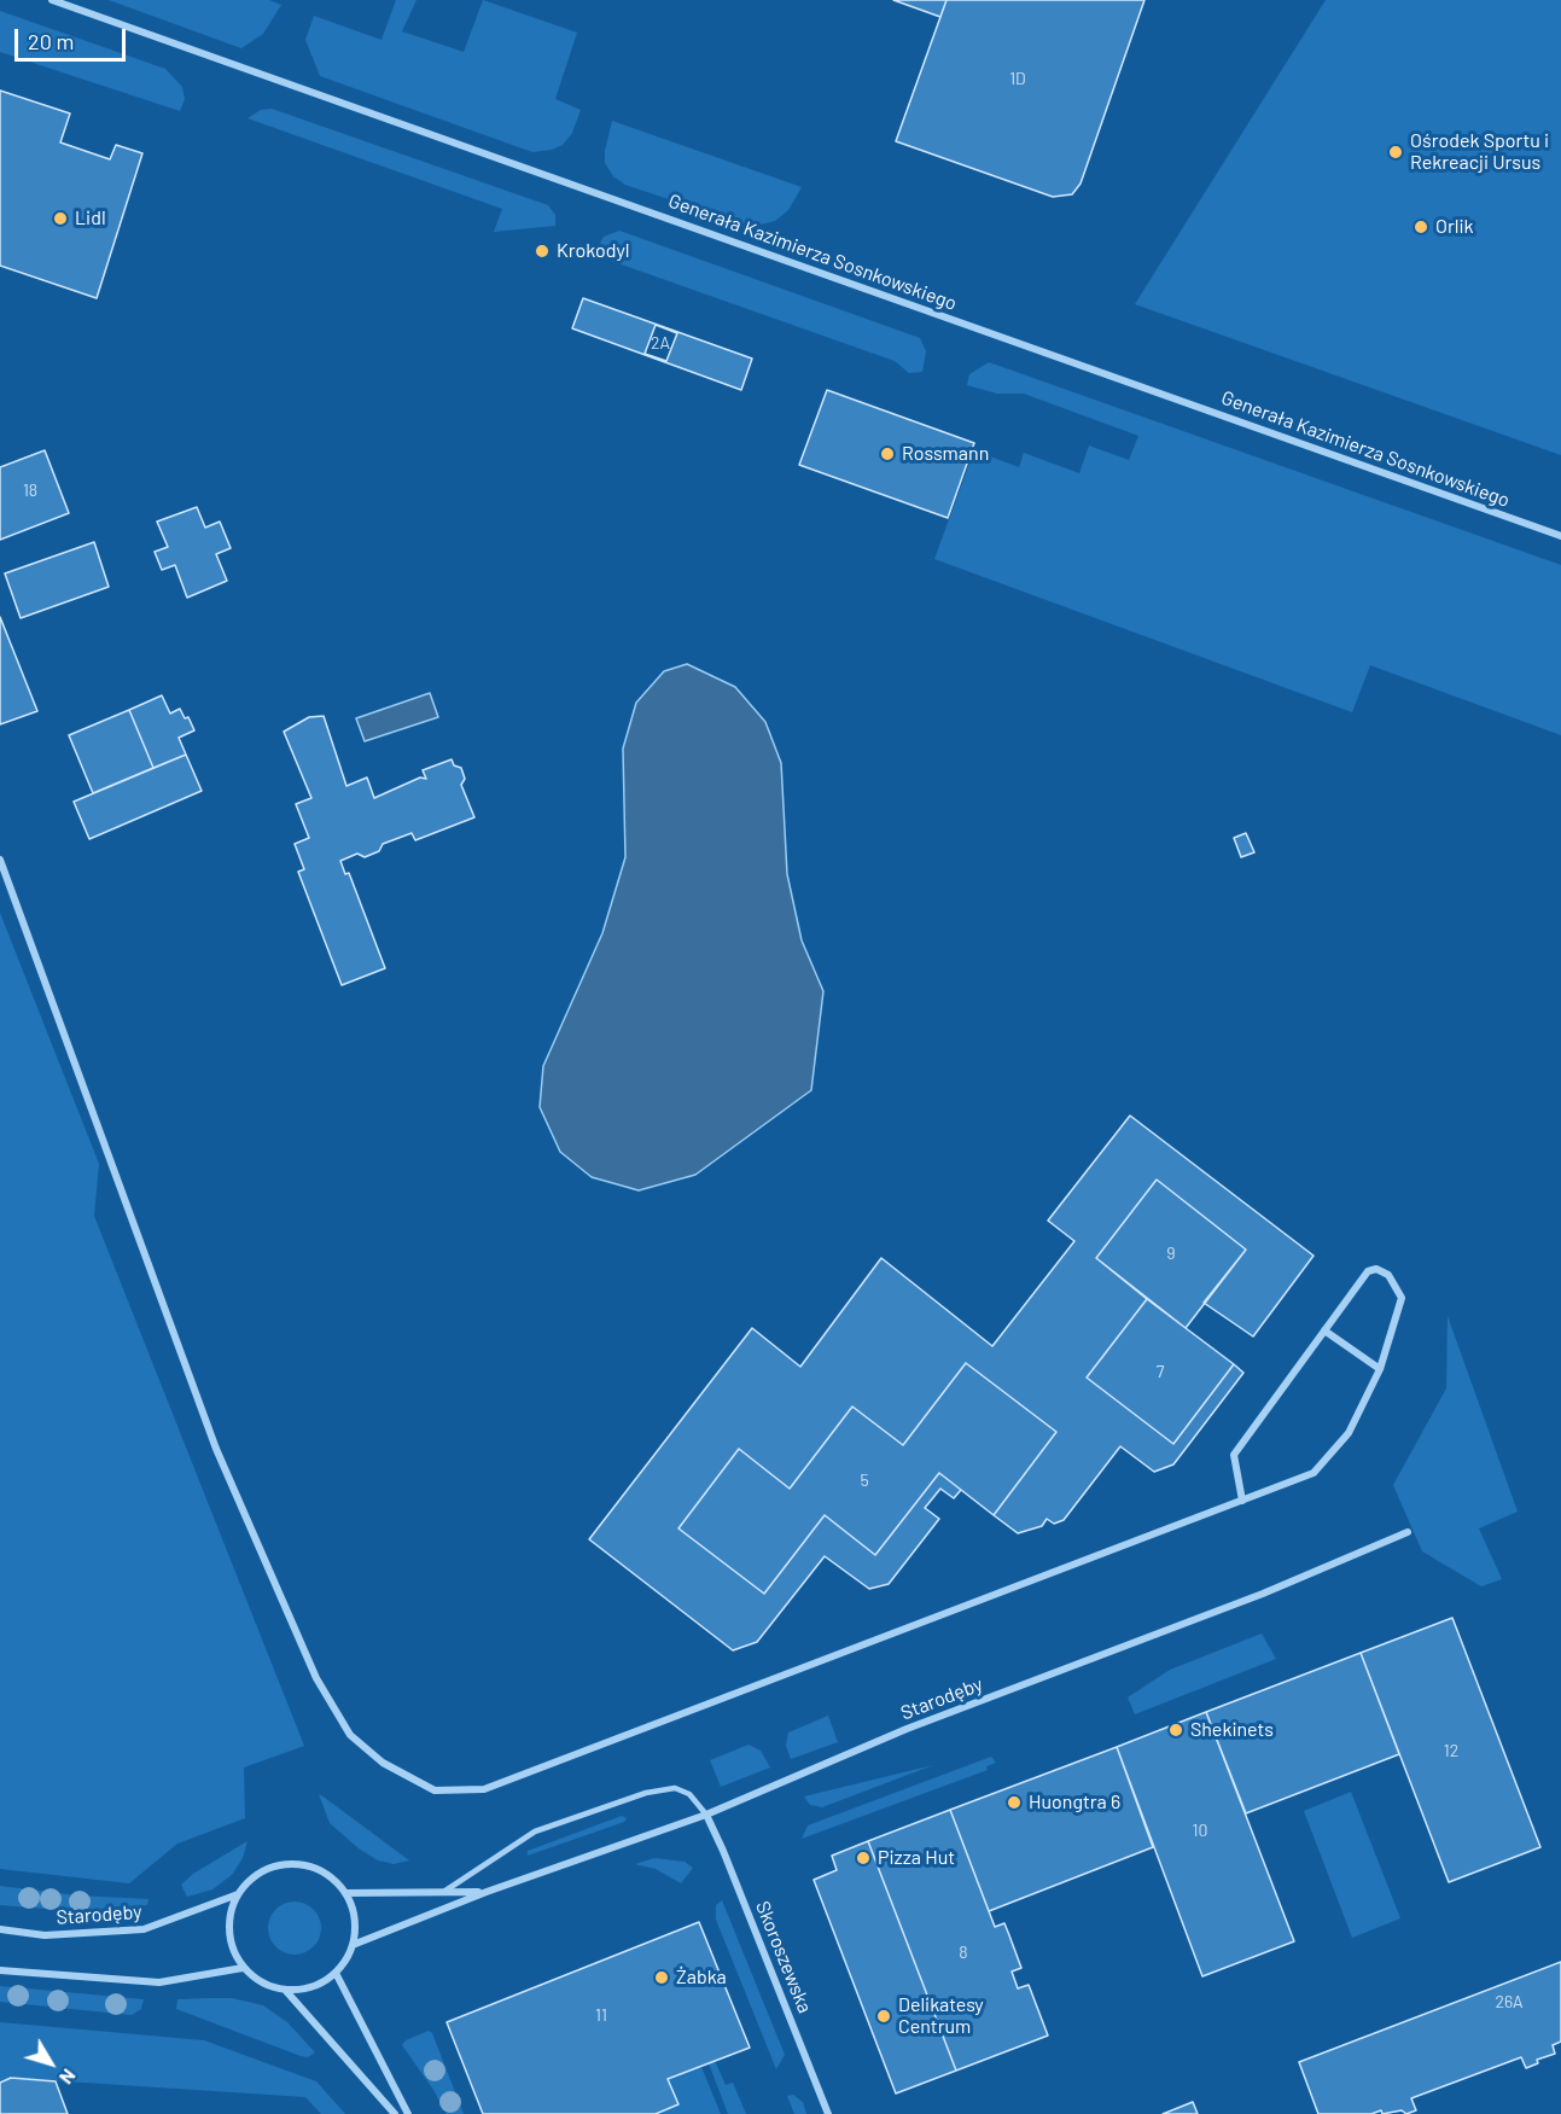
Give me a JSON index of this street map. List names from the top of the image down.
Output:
{
  "streets": {
    "street": ["Generała Kazimierza Sosnkowskiego", "Starodęby", "Skoroszewska"]
  },
  "crossings": [
    ["Starodęby", "Skoroszewska"]
  ],
  "places": [
    "Ośrodek Sportu i Rekreacji Ursus",
    "Lidl",
    "Orlik",
    "Krokodyl",
    "Rossmann",
    "Shekinets",
    "Huongtra 6",
    "Pizza Hut",
    "Żabka",
    "Delikatesy Centrum"
  ],
  "house_numbers": [
    "1D",
    "2A",
    "18",
    "9",
    "7",
    "5",
    "12",
    "10",
    "8",
    "26A",
    "11"
  ],
  "scale_bar": "20 m",
  "north": "bottom right"
}
